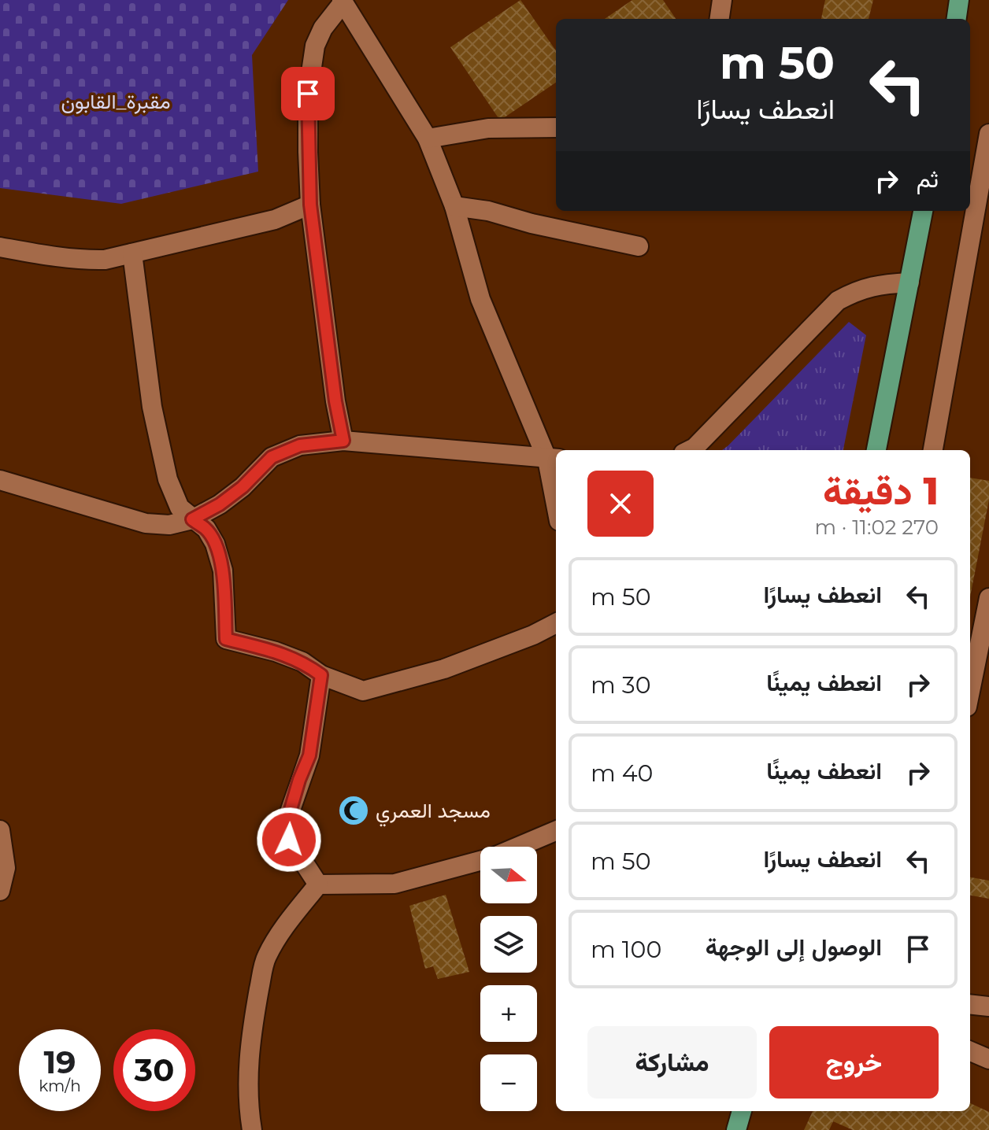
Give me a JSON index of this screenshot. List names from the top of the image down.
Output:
{
  "parks": ["مقبرة_القابون"],
  "places": {
    "mosque": ["مسجد العمري"]
  },
  "north": "right",
  "page": {
    "turn": ["50 m", "انعطف يسارًا"],
    "then": "ثم",
    "heading": ["1 دقيقة", "270 m · 11:02"],
    "list": [
      {
        "name": "انعطف يسارًا",
        "value": "50 m"
      },
      {
        "name": "انعطف يمينًا",
        "value": "30 m"
      },
      {
        "name": "انعطف يمينًا",
        "value": "40 m"
      },
      {
        "name": "انعطف يسارًا",
        "value": "50 m"
      },
      {
        "name": "الوصول إلى الوجهة",
        "value": "100 m"
      }
    ],
    "map_buttons": ["+", "−"],
    "buttons": ["خروج", "مشاركة"],
    "speed": "19 km/h",
    "limit": "30"
  }
}
